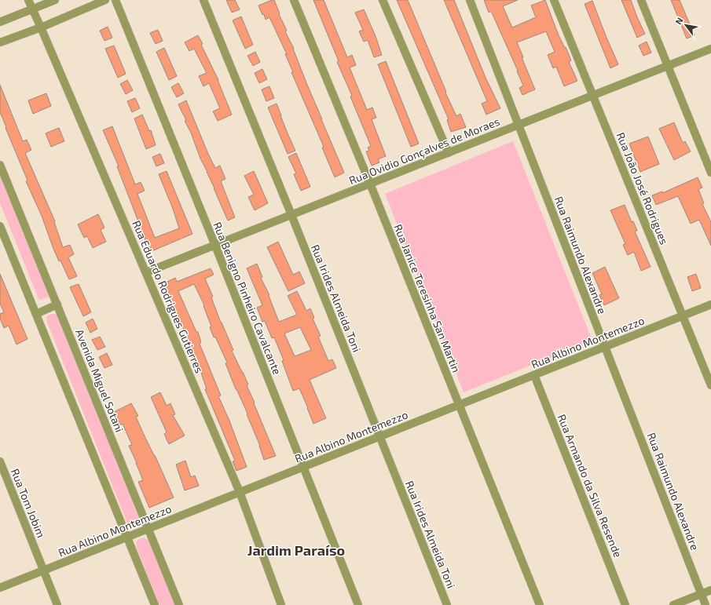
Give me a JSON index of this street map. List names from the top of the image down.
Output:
{
  "streets": {
    "street": [
      "Rua Ovidio Gonçalves de Moraes",
      "Rua João José Rodrigues",
      "Rua Raimundo Alexandre",
      "Rua Eduardo Rodrigues Gutierres",
      "Rua Benigno Pinheiro Cavalcante",
      "Rua Irides Almeida Toni",
      "Rua Janice Teresinha San Martin",
      "Rua Albino Montemezzo",
      "Avenida Miguel Sotani",
      "Rua Armando da Silva Resende",
      "Rua Tom Jobim"
    ]
  },
  "crossings": [
    ["Rua Ovidio Gonçalves de Moraes", "Rua João José Rodrigues"],
    ["Rua Ovidio Gonçalves de Moraes", "Rua Raimundo Alexandre"],
    ["Rua Ovidio Gonçalves de Moraes", "Rua Eduardo Rodrigues Gutierres"],
    ["Rua Ovidio Gonçalves de Moraes", "Rua Benigno Pinheiro Cavalcante"],
    ["Rua Ovidio Gonçalves de Moraes", "Rua Irides Almeida Toni"],
    ["Rua Ovidio Gonçalves de Moraes", "Rua Janice Teresinha San Martin"],
    ["Rua João José Rodrigues", "Rua Albino Montemezzo"],
    ["Rua Raimundo Alexandre", "Rua Albino Montemezzo"],
    ["Rua Eduardo Rodrigues Gutierres", "Rua Albino Montemezzo"],
    ["Rua Benigno Pinheiro Cavalcante", "Rua Albino Montemezzo"],
    ["Rua Irides Almeida Toni", "Rua Albino Montemezzo"],
    ["Rua Janice Teresinha San Martin", "Rua Albino Montemezzo"],
    ["Rua Albino Montemezzo", "Avenida Miguel Sotani"],
    ["Rua Albino Montemezzo", "Rua Armando da Silva Resende"],
    ["Rua Albino Montemezzo", "Rua Tom Jobim"]
  ],
  "districts": ["Jardim Paraíso"],
  "north": "top left"
}
